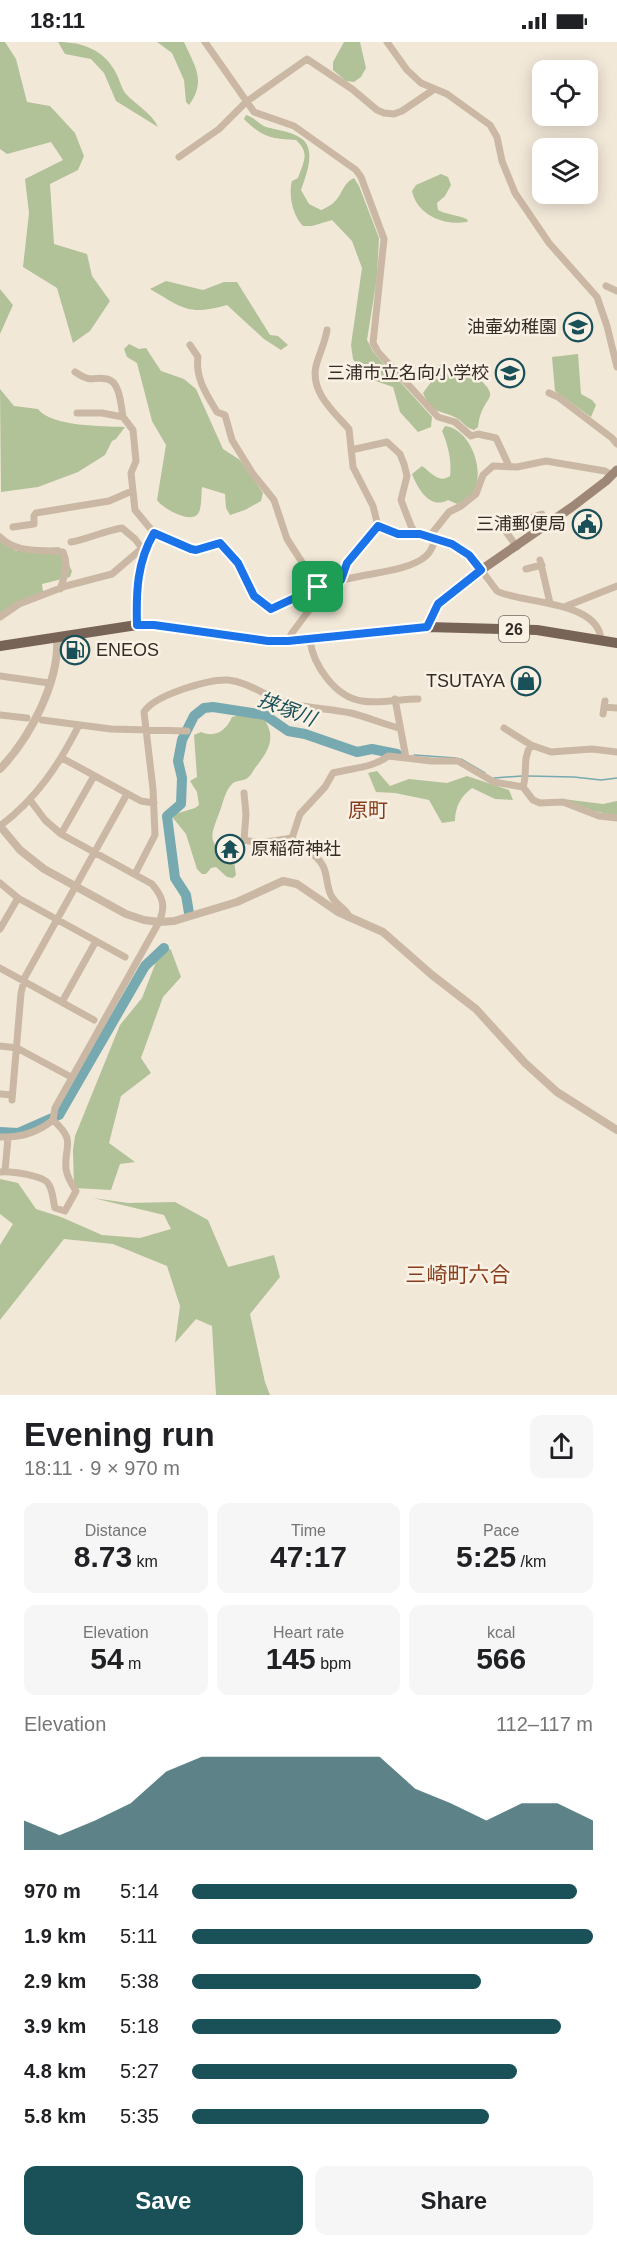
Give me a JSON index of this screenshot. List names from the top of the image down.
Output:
{
  "streets": {
    "main road": ["26"]
  },
  "districts": ["原町", "三崎町六合"],
  "water": ["挟塚川"],
  "places": {
    "school or university": ["油壷幼稚園", "三浦市立名向小学校"],
    "public building": ["三浦郵便局"],
    "fuel station": ["ENEOS"],
    "shop": ["TSUTAYA"],
    "temple": ["原稲荷神社"]
  },
  "page": {
    "status": "18:11",
    "heading": ["Evening run", "18:11 · 9 × 970 m"],
    "stats": [
      ["Distance", "8.73 km"],
      ["Time", "47:17"],
      ["Pace", "5:25 /km"],
      ["Elevation", "54 m"],
      ["Heart rate", "145 bpm"],
      ["kcal", "566"]
    ],
    "chart": ["Elevation", "112–117 m"],
    "list": [
      {
        "name": "970 m",
        "note": "5:14"
      },
      {
        "name": "1.9 km",
        "note": "5:11"
      },
      {
        "name": "2.9 km",
        "note": "5:38"
      },
      {
        "name": "3.9 km",
        "note": "5:18"
      },
      {
        "name": "4.8 km",
        "note": "5:27"
      },
      {
        "name": "5.8 km",
        "note": "5:35"
      }
    ],
    "buttons": ["Save", "Share"]
  }
}
